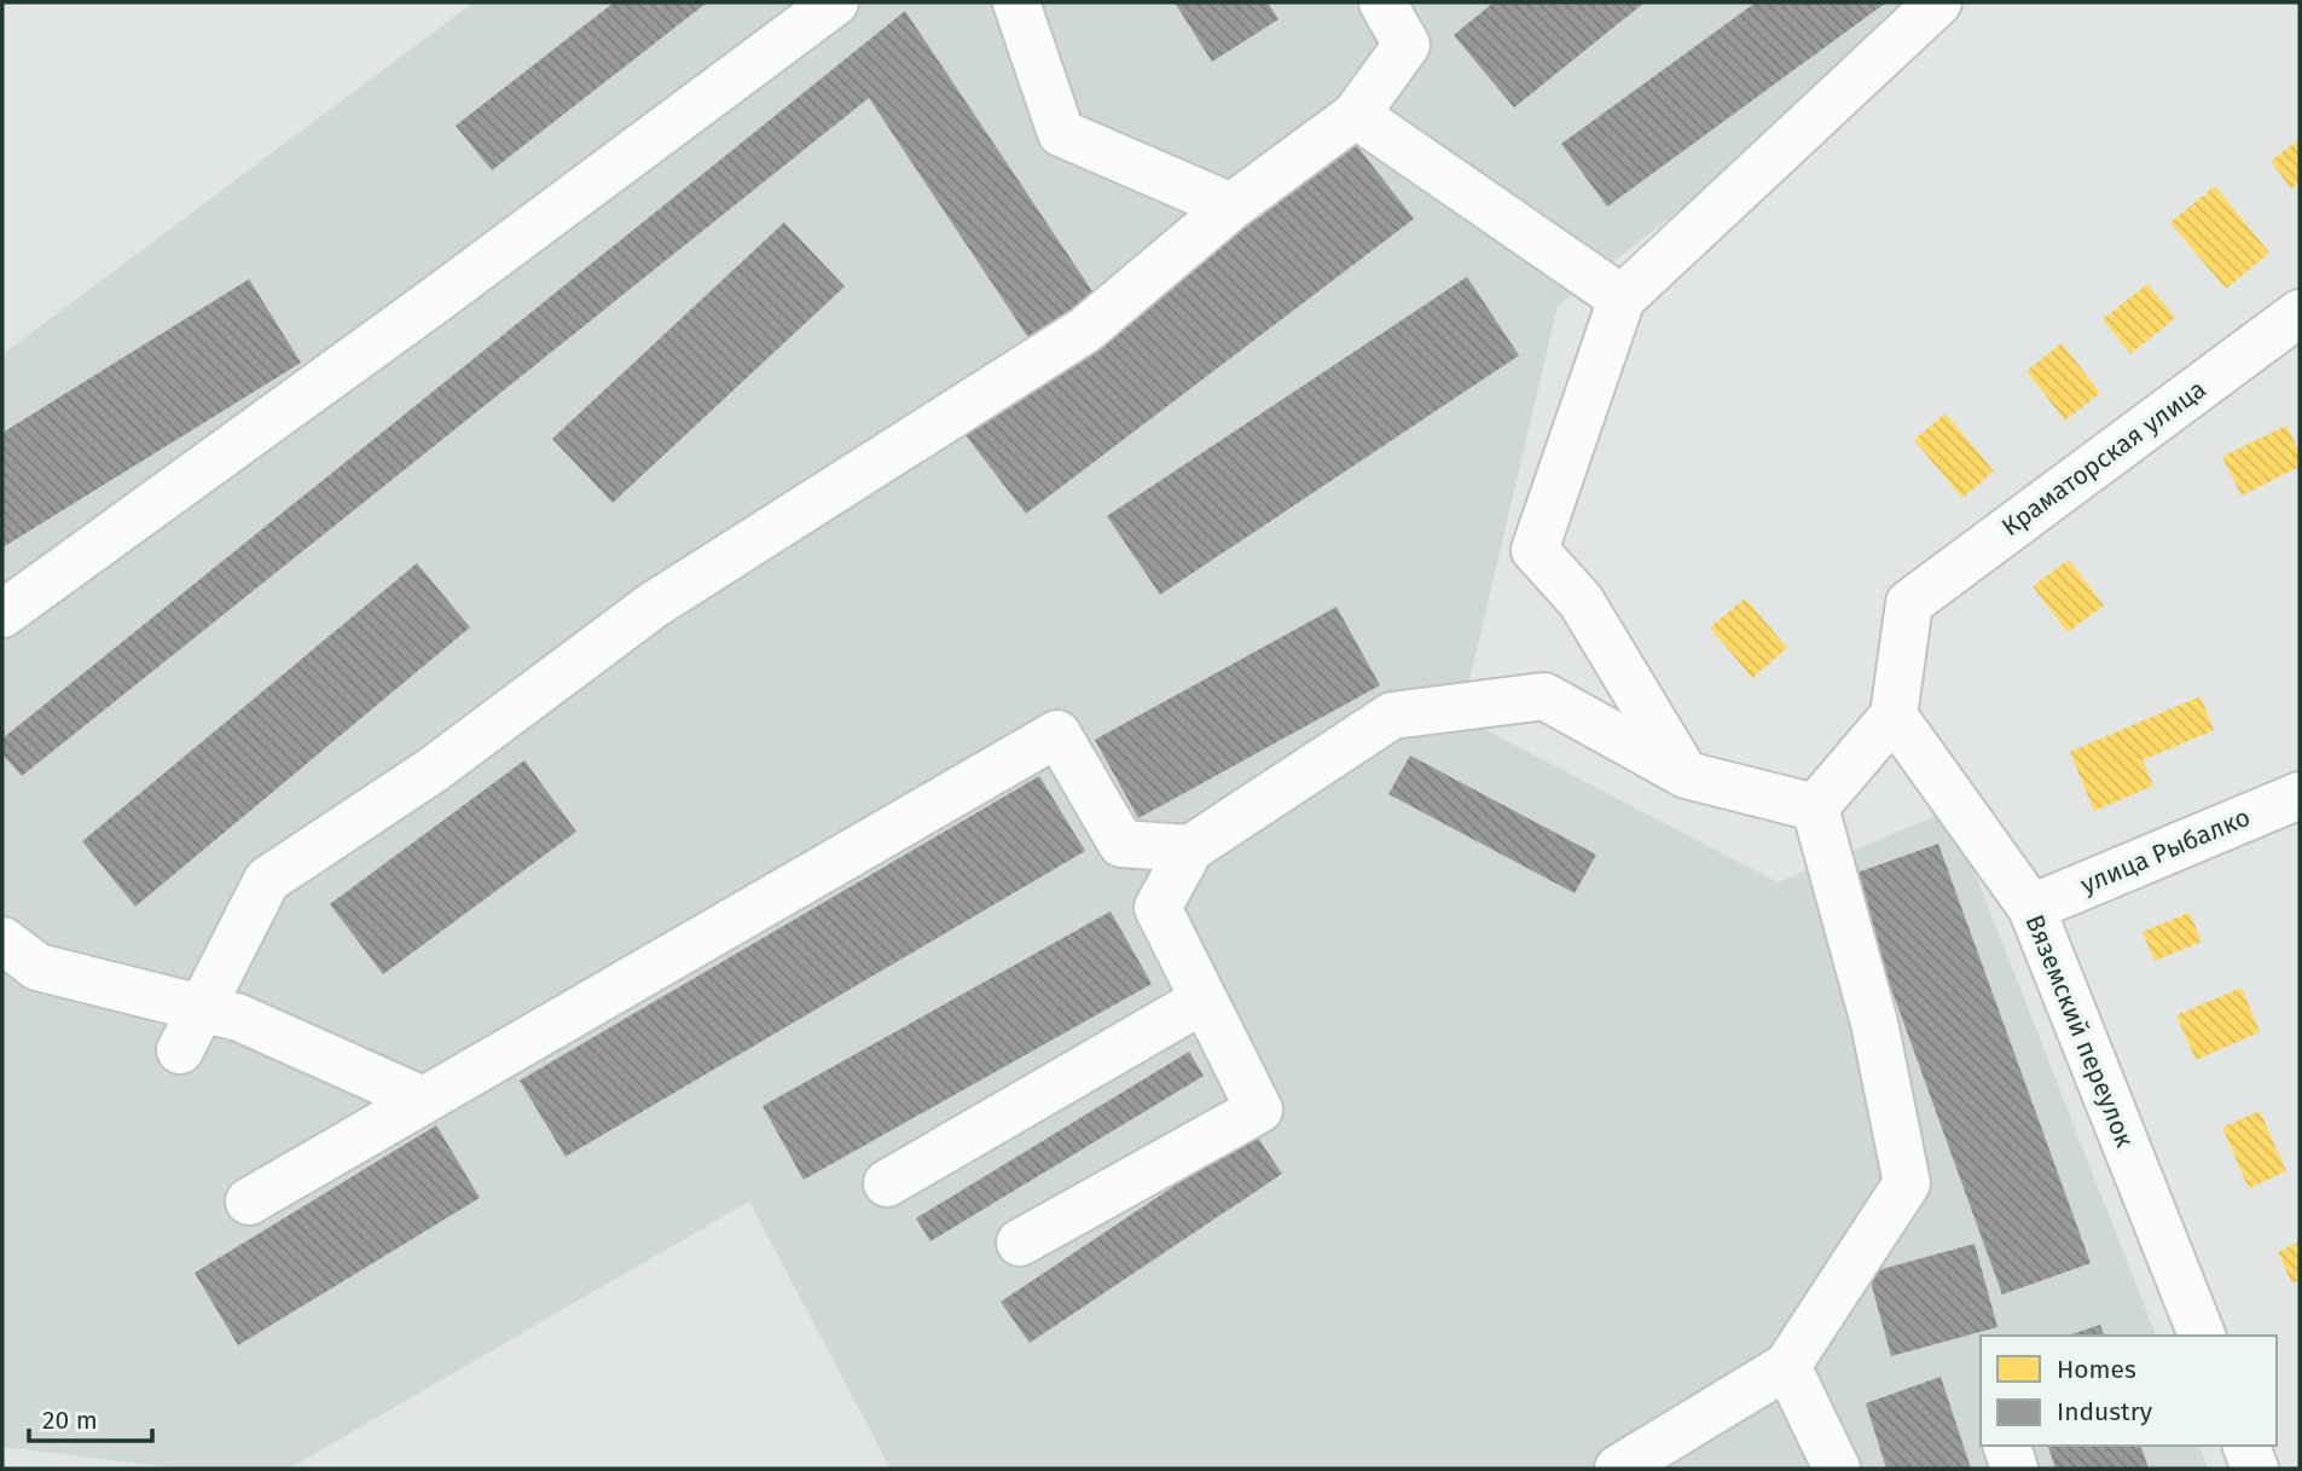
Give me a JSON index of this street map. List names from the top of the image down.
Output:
{
  "streets": {
    "street": ["Краматорская улица", "улица Рыбалко", "Вяземский переулок"]
  },
  "crossings": [
    ["Краматорская улица", "Вяземский переулок"],
    ["улица Рыбалко", "Вяземский переулок"]
  ],
  "legend": ["Homes", "Industry"],
  "scale_bar": "20 m"
}
